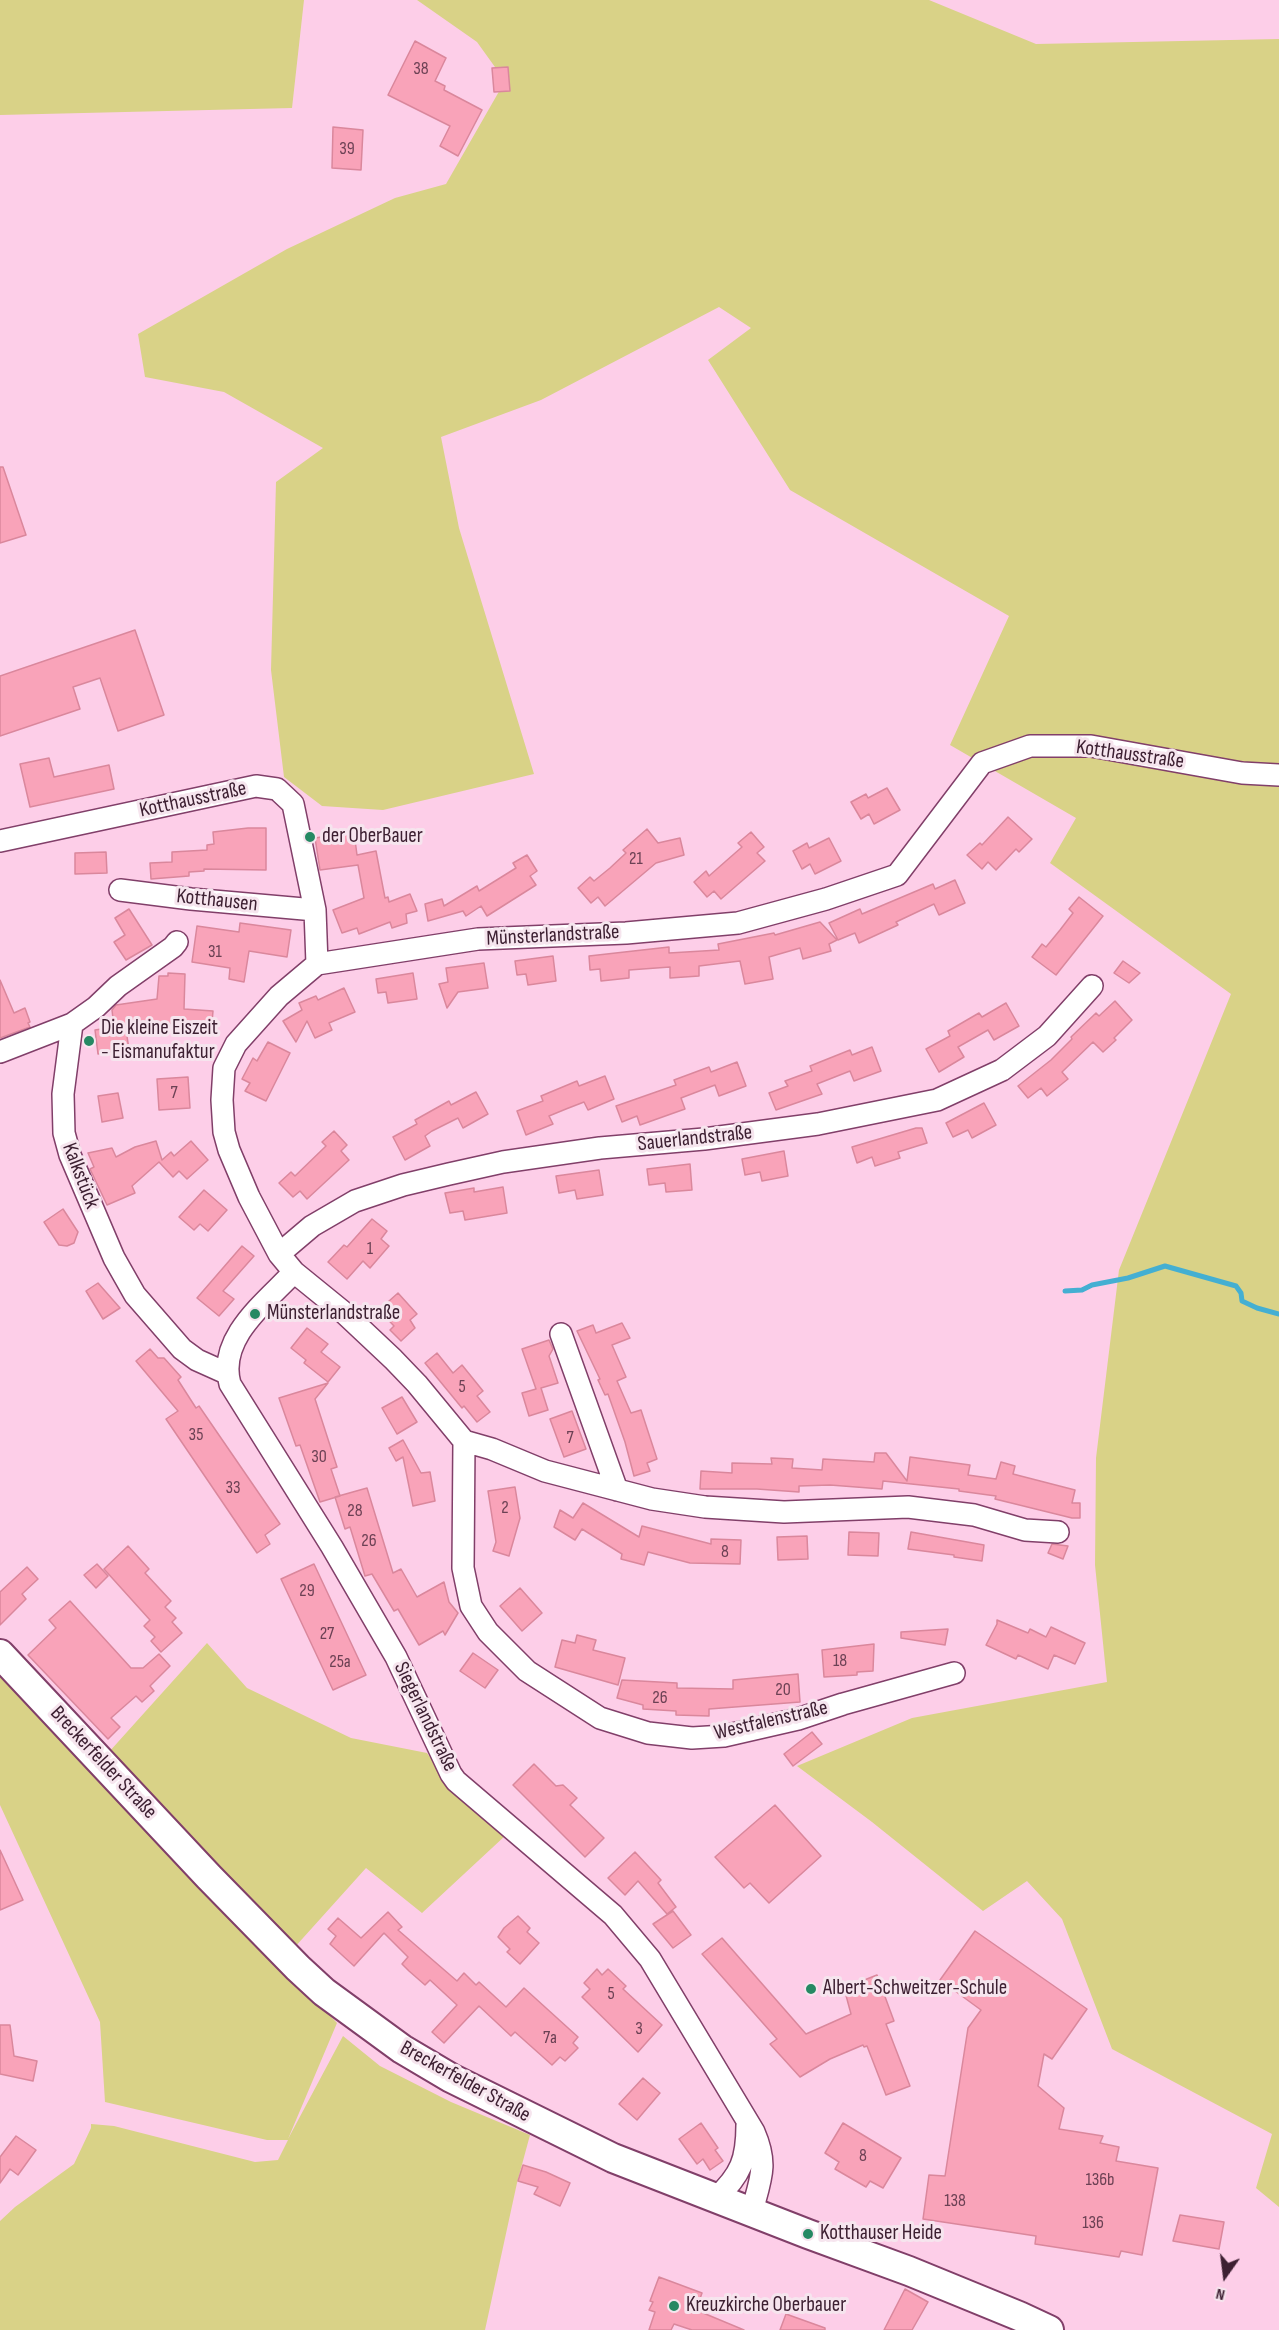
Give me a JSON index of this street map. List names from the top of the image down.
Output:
{
  "streets": {
    "main road": ["Breckerfelder Straße"],
    "street": [
      "Kotthausstraße",
      "Kotthausen",
      "Münsterlandstraße",
      "Sauerlandstraße",
      "Kalkstück",
      "Siegerlandstraße",
      "Westfalenstraße"
    ]
  },
  "crossings": [
    ["Kotthausstraße", "Kotthausen"],
    ["Kotthausstraße", "Münsterlandstraße"],
    ["Kalkstück", "Siegerlandstraße"],
    ["Siegerlandstraße", "Breckerfelder Straße"]
  ],
  "places": [
    "der OberBauer",
    "Die kleine Eiszeit - Eismanufaktur",
    "Münsterlandstraße",
    "Albert-Schweitzer-Schule",
    "Kotthauser Heide",
    "Kreuzkirche Oberbauer"
  ],
  "house_numbers": [
    "38",
    "39",
    "21",
    "31",
    "7",
    "1",
    "5",
    "35",
    "7",
    "30",
    "33",
    "2",
    "28",
    "26",
    "8",
    "29",
    "27",
    "18",
    "25a",
    "20",
    "26",
    "5",
    "3",
    "7a",
    "8",
    "136b",
    "138",
    "136"
  ],
  "north": "bottom"
}
